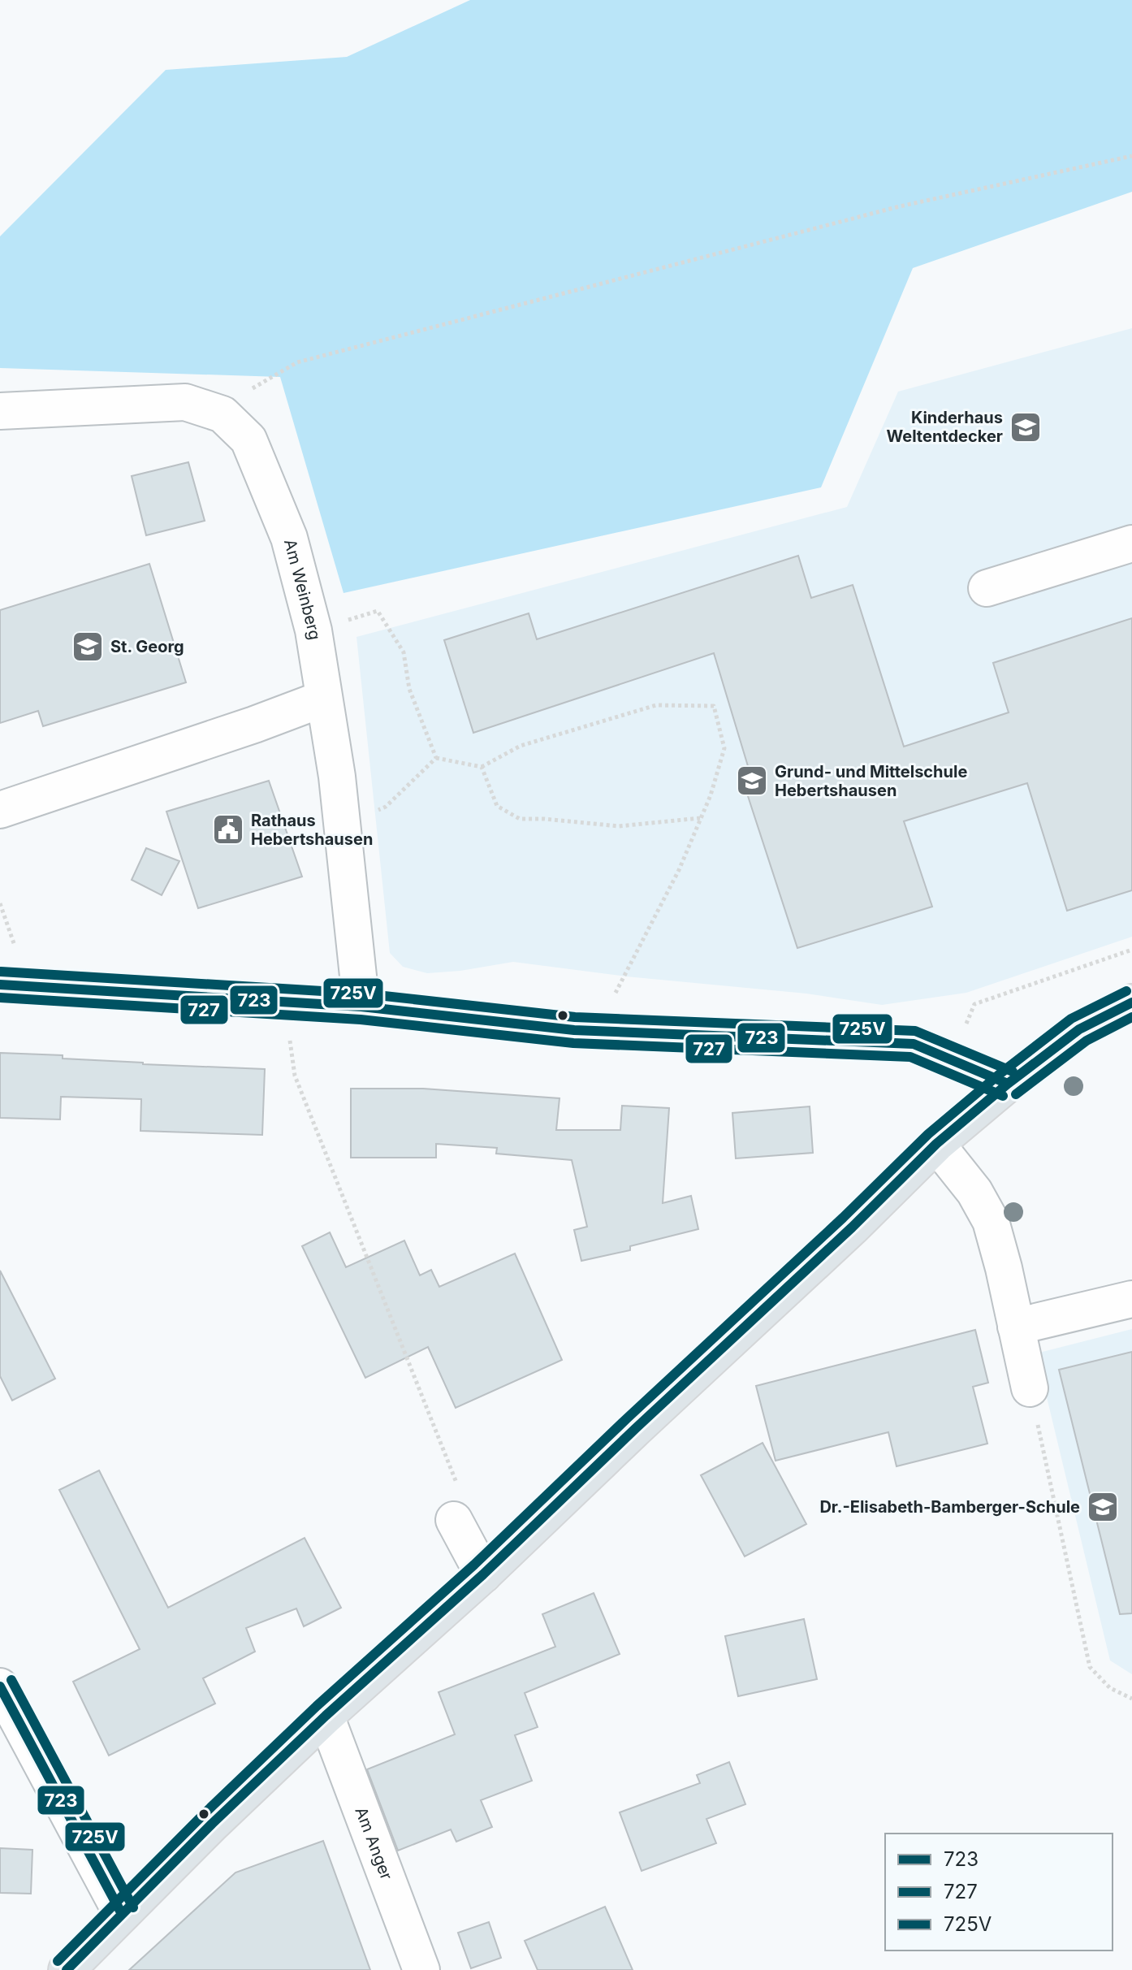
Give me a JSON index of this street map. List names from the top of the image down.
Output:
{
  "streets": {
    "street": ["Am Weinberg", "Am Anger"]
  },
  "places": {
    "school or university": [
      "Kinderhaus Weltentdecker",
      "St. Georg",
      "Grund- und Mittelschule Hebertshausen",
      "Dr.-Elisabeth-Bamberger-Schule"
    ],
    "public building": ["Rathaus Hebertshausen"]
  },
  "lines": ["transit line 725V", "transit line 723", "transit line 727"],
  "legend": ["723", "727", "725V"]
}
